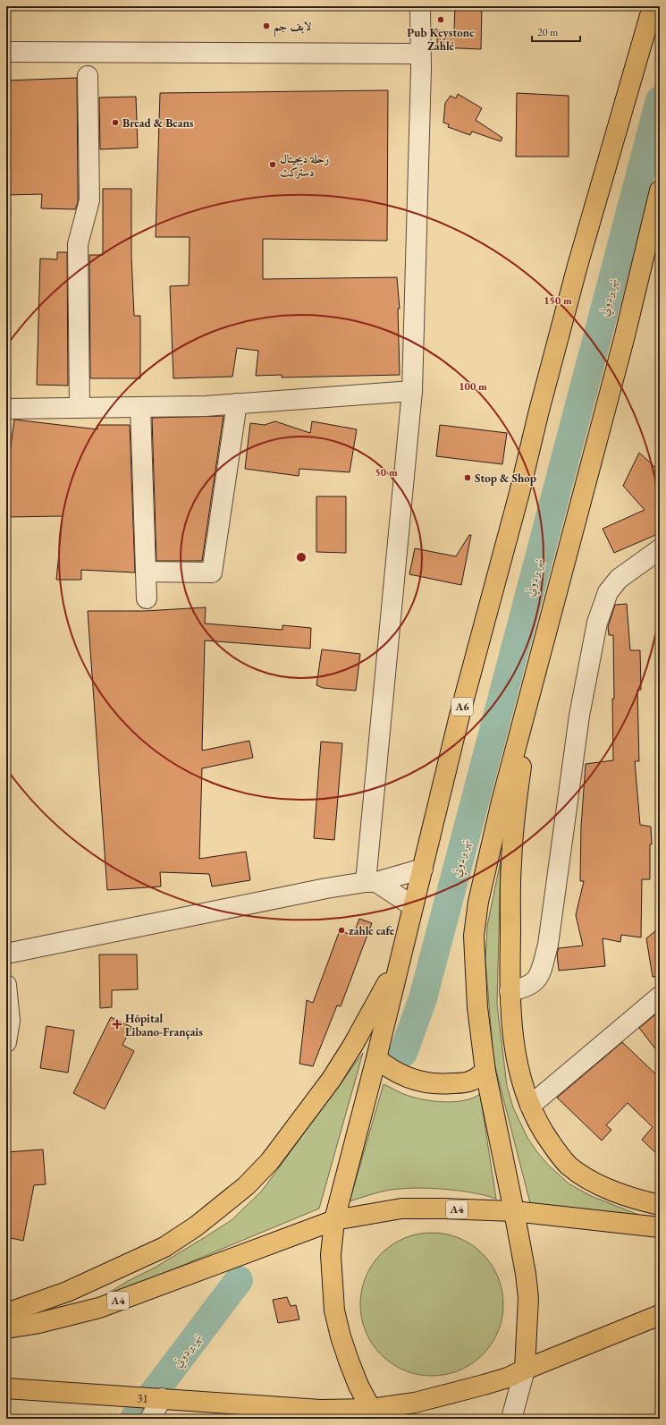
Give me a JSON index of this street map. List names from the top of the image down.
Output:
{
  "streets": {
    "highway": ["A6", "A4", "31"]
  },
  "crossings": [
    ["A6", "A4"],
    ["A6", "31"]
  ],
  "water": ["نهر بردوني"],
  "places": {
    "other": [
      "Pub Keystone Zahlé",
      "لابف جم",
      "Bread & Beans",
      "زحلة ديجيتال دستركت",
      "Stop & Shop",
      "zahle cafe"
    ],
    "health": ["Hôpital Libano-Français"]
  },
  "scale_bar": "20 m",
  "rings": ["150 m", "100 m", "50 m"]
}
